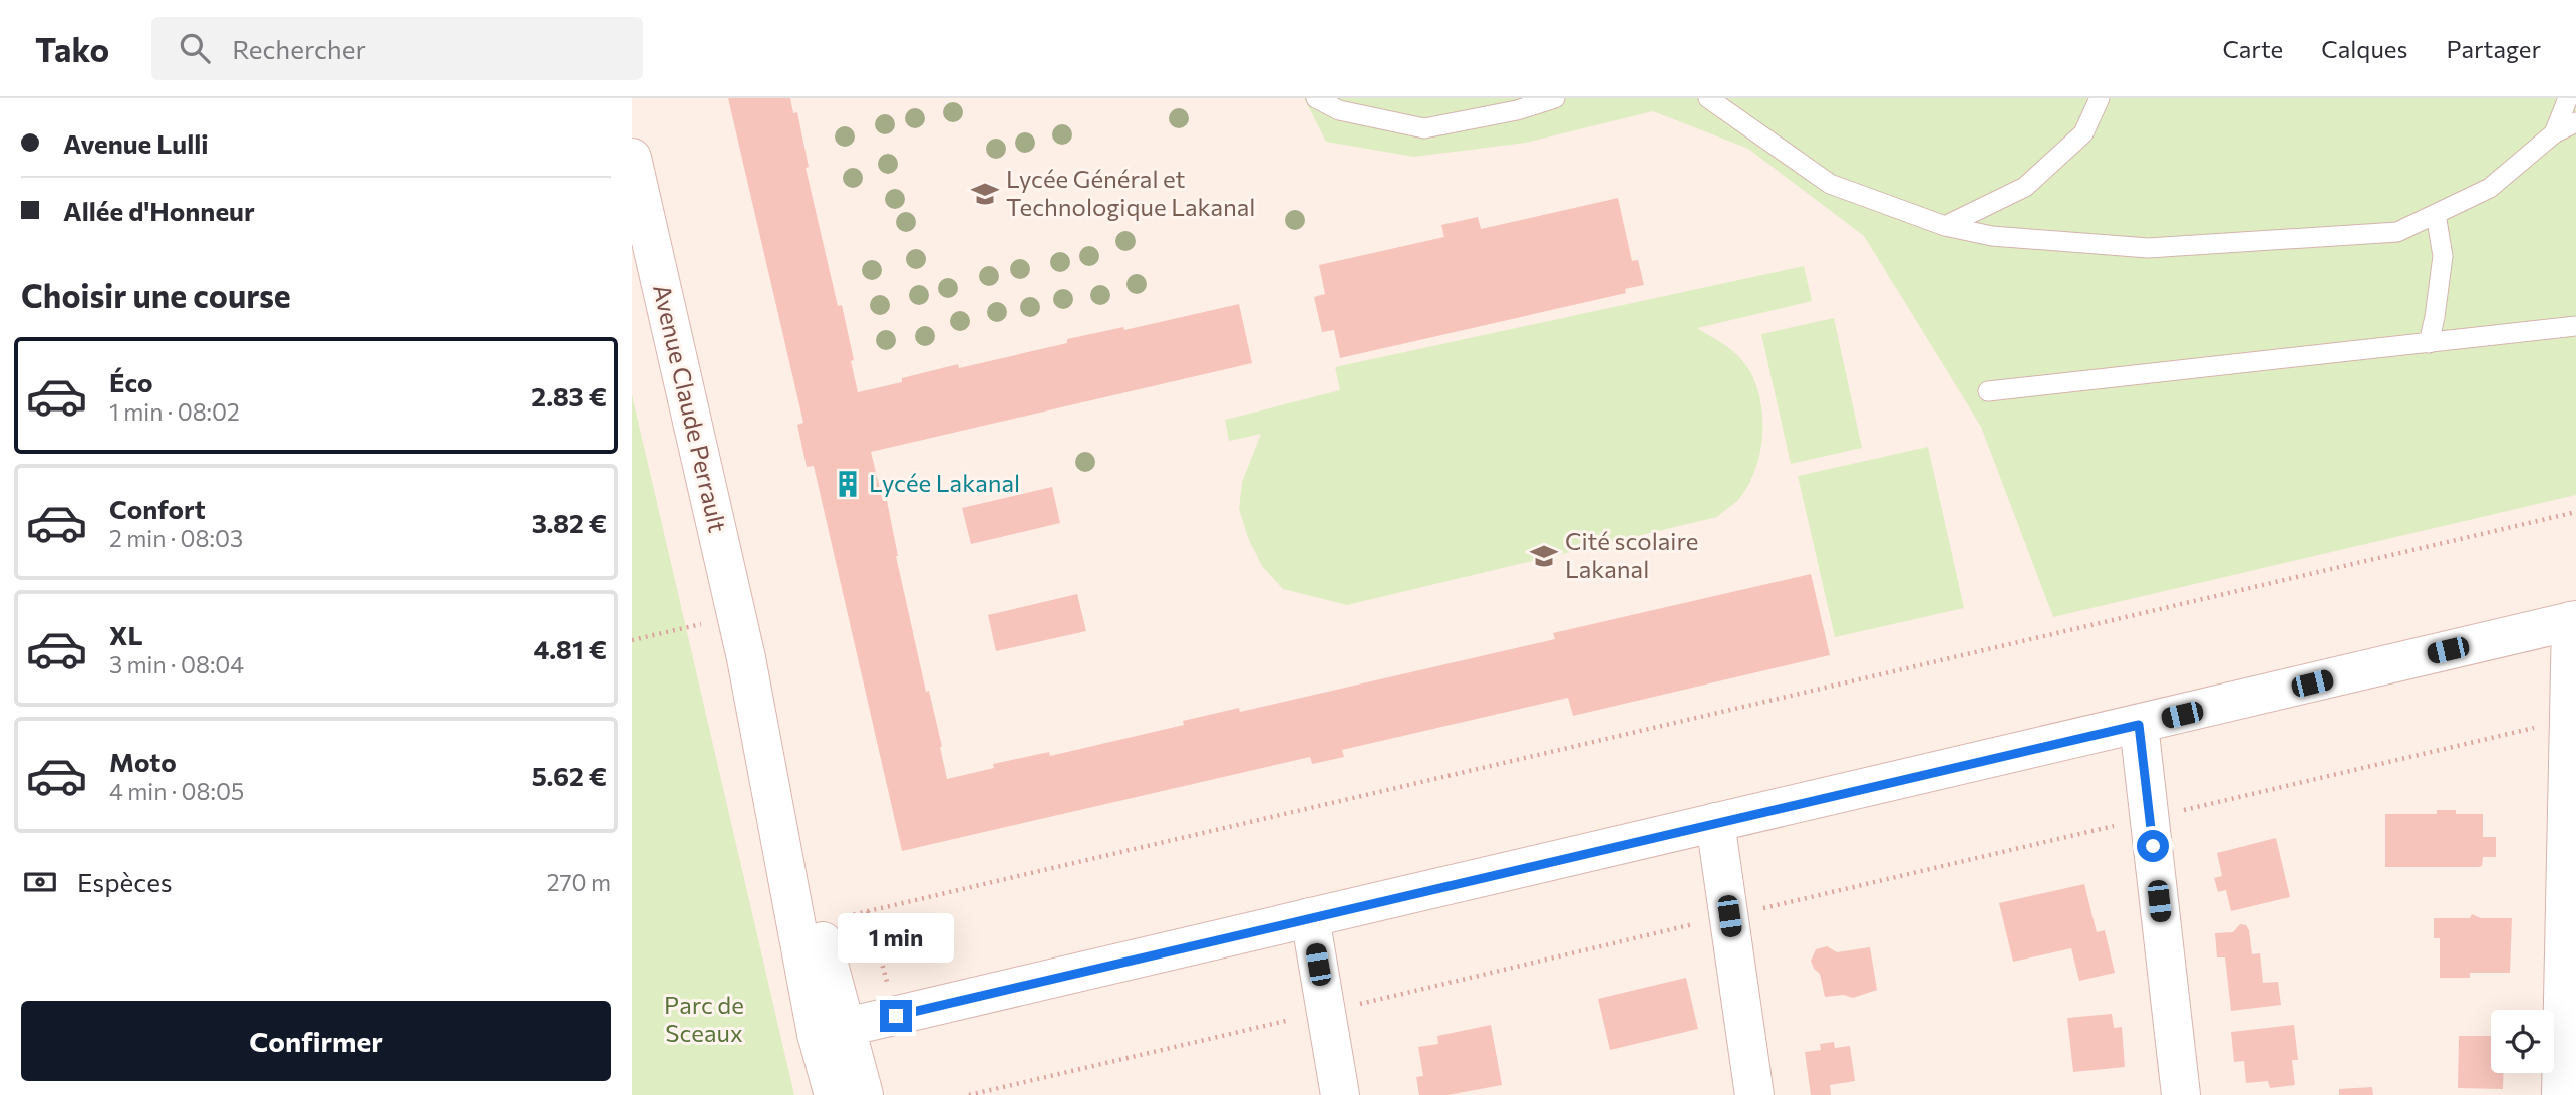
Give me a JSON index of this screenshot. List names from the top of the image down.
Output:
{
  "streets": {
    "main road": ["Avenue Claude Perrault"]
  },
  "parks": ["Parc de Sceaux"],
  "places": {
    "school or university": ["Lycée Général et Technologique Lakanal", "Cité scolaire Lakanal"],
    "building": ["Lycée Lakanal"]
  },
  "page": {
    "header": "Tako",
    "search": "Rechercher",
    "nav": ["Carte", "Calques", "Partager"],
    "banner": ["Avenue Lulli", "Allée d'Honneur"],
    "heading": "Choisir une course",
    "list": [
      {
        "name": "Éco",
        "note": "1 min · 08:02",
        "value": "2.83 €"
      },
      {
        "name": "Confort",
        "note": "2 min · 08:03",
        "value": "3.82 €"
      },
      {
        "name": "XL",
        "note": "3 min · 08:04",
        "value": "4.81 €"
      },
      {
        "name": "Moto",
        "note": "4 min · 08:05",
        "value": "5.62 €"
      }
    ],
    "pay": ["Espèces", "270 m"],
    "bubble": "1 min",
    "buttons": "Confirmer"
  }
}
